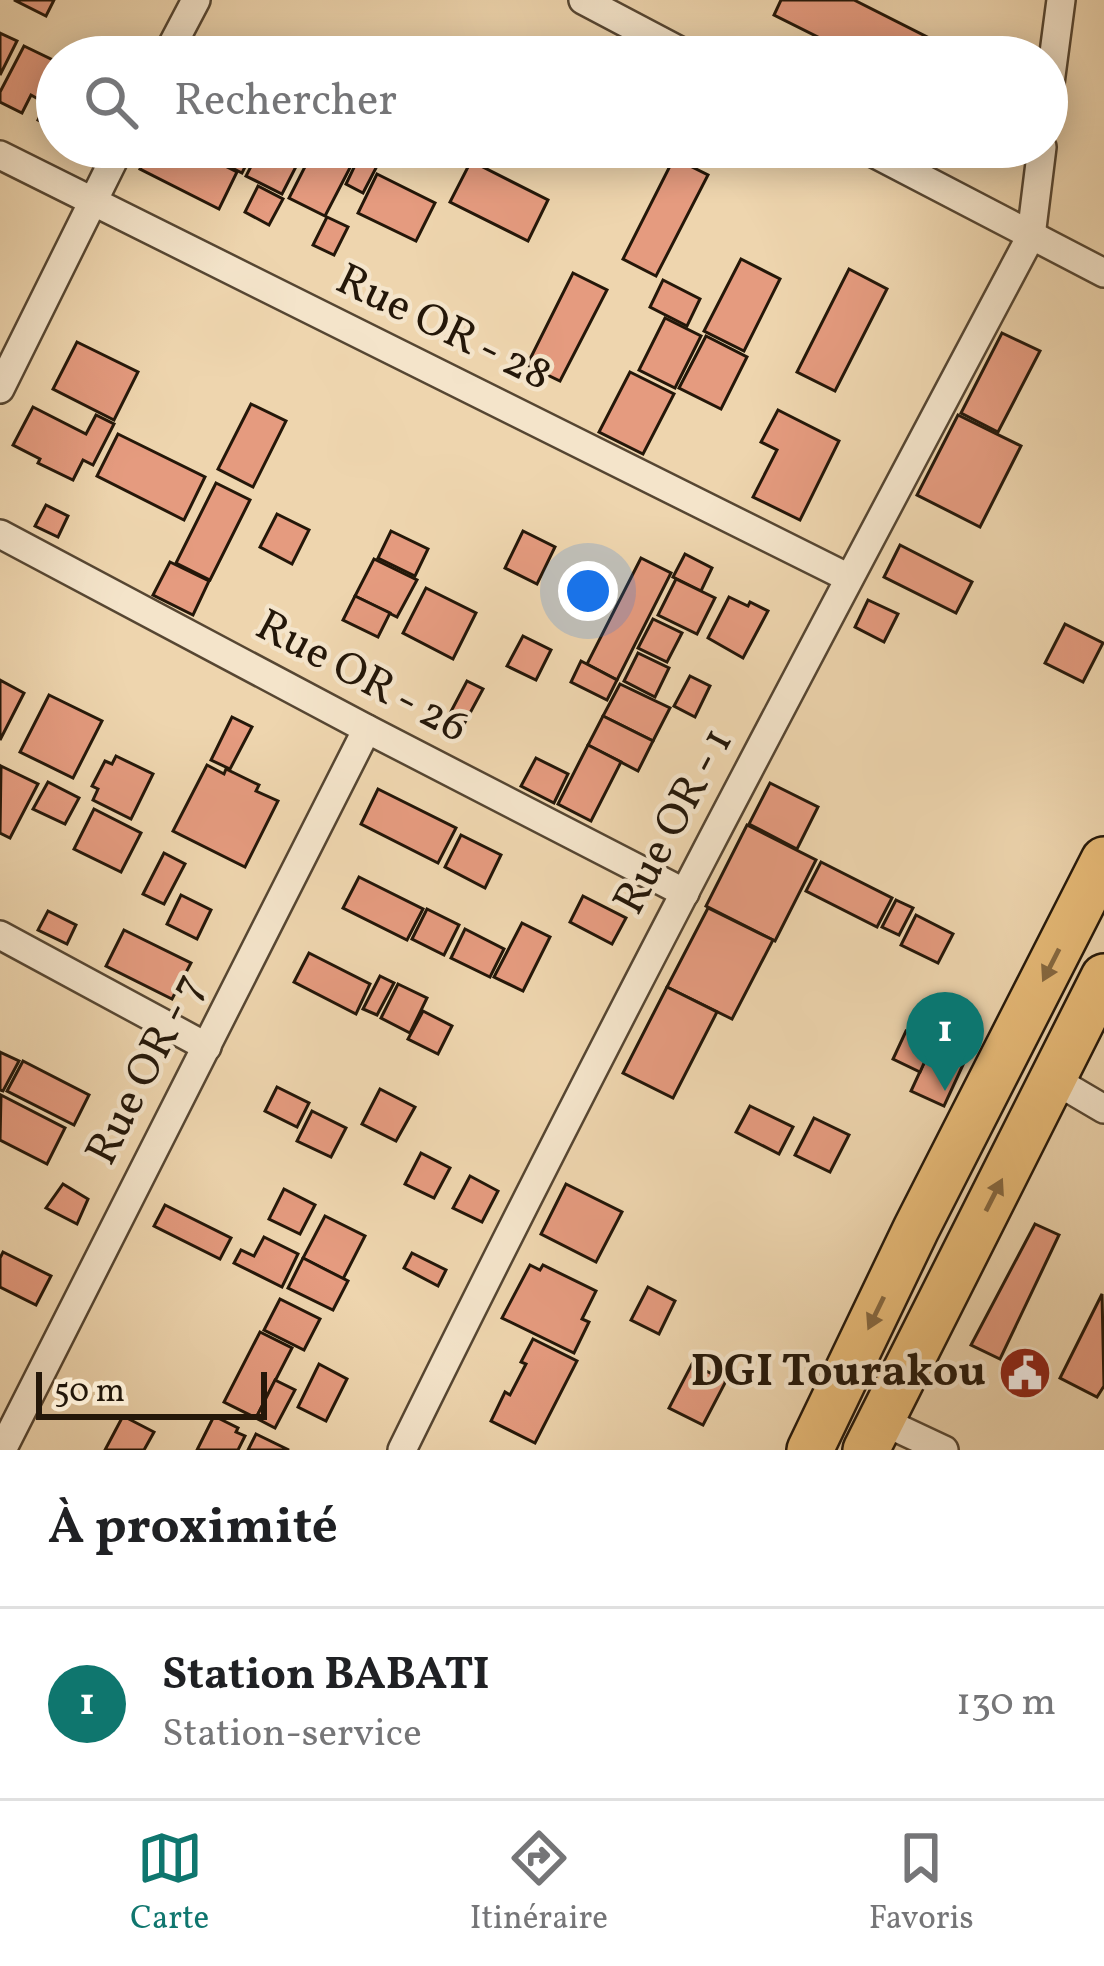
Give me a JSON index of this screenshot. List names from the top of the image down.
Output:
{
  "streets": {
    "street": [
      "Rue OR - 28",
      "Rue OR - 26",
      "Rue OR - 1",
      "Rue OR - 7"
    ]
  },
  "crossings": [
    ["Rue OR - 28", "Rue OR - 1"],
    ["Rue OR - 26", "Rue OR - 1"],
    ["Rue OR - 26", "Rue OR - 7"]
  ],
  "places": {
    "public building": ["DGI Tourakou"]
  },
  "scale_bar": "50 m",
  "page": {
    "search": "Rechercher",
    "pins": "1",
    "scale": "50 m",
    "heading": "À proximité",
    "list": [
      {
        "mark": "1",
        "name": "Station BABATI",
        "note": "Station-service",
        "value": "130 m"
      }
    ],
    "nav": ["Carte", "Itinéraire", "Favoris"]
  }
}
